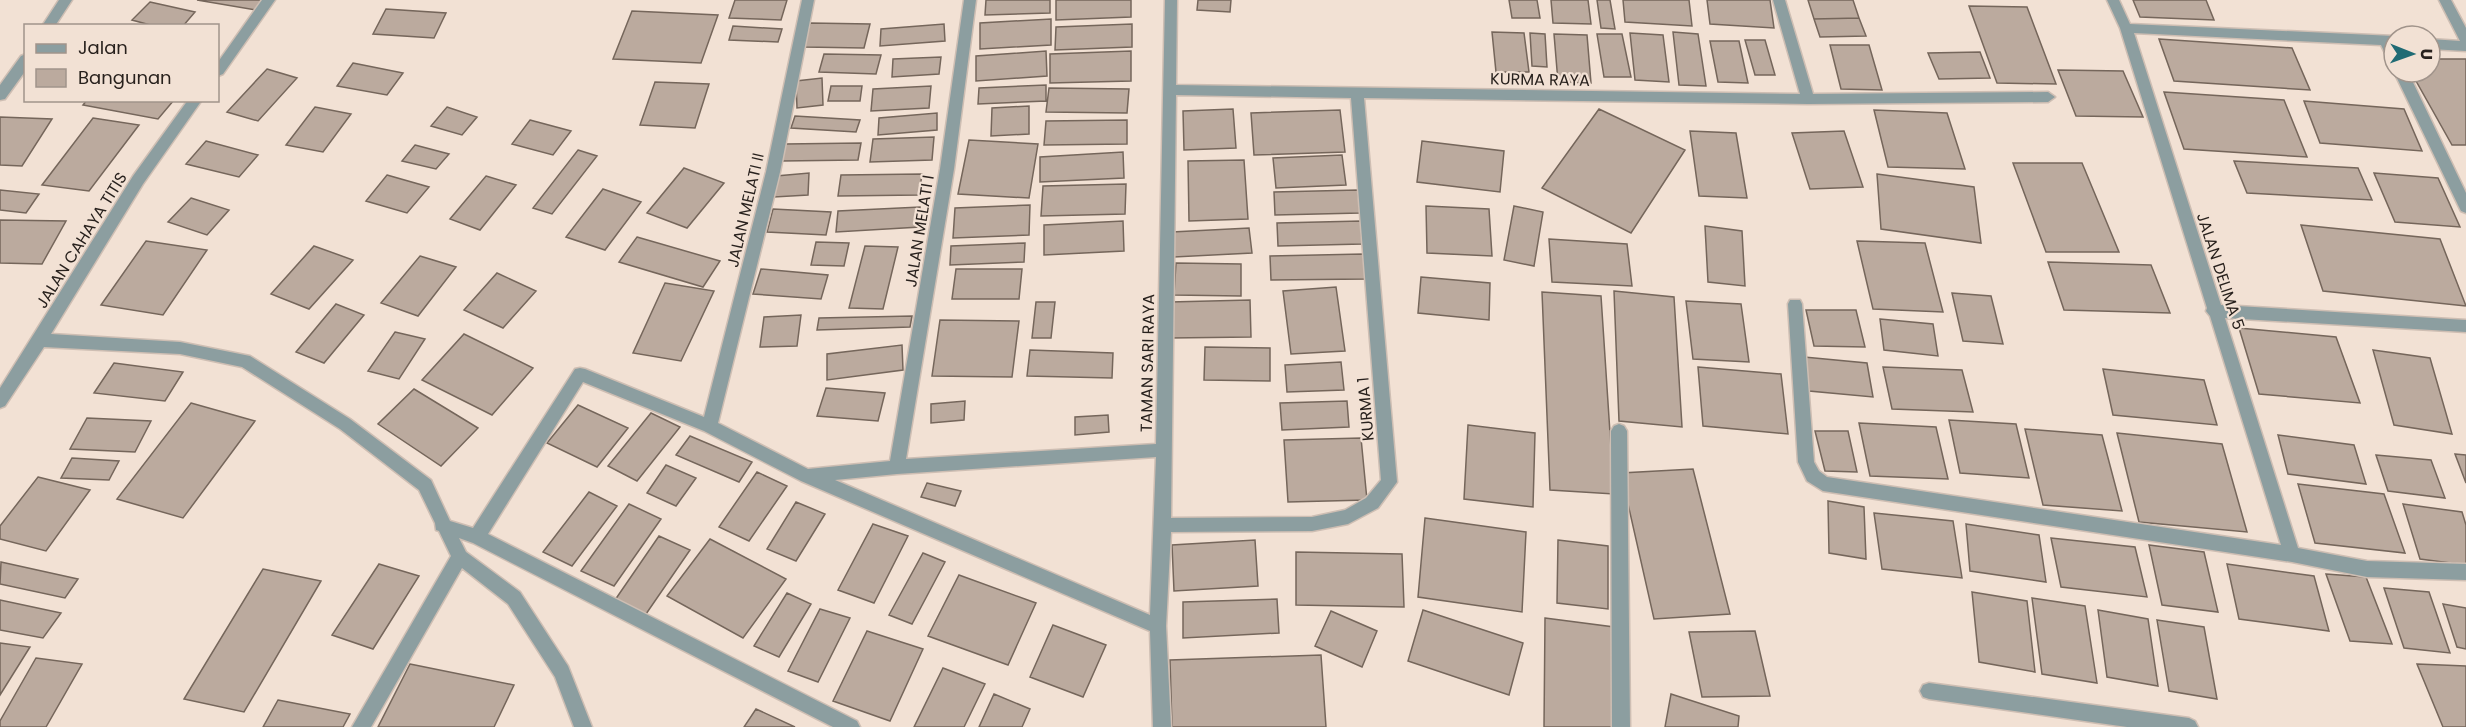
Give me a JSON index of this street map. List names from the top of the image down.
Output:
{
  "streets": {
    "street": [
      "KURMA RAYA",
      "JALAN MELATI II",
      "JALAN MELATI I",
      "JALAN CAHAYA TITIS",
      "JALAN DELIMA 5",
      "TAMAN SARI RAYA",
      "KURMA 1"
    ]
  },
  "crossings": [
    ["KURMA RAYA", "TAMAN SARI RAYA"],
    ["KURMA RAYA", "KURMA 1"],
    ["TAMAN SARI RAYA", "KURMA 1"]
  ],
  "legend": ["Jalan", "Bangunan"],
  "north": "right"
}
